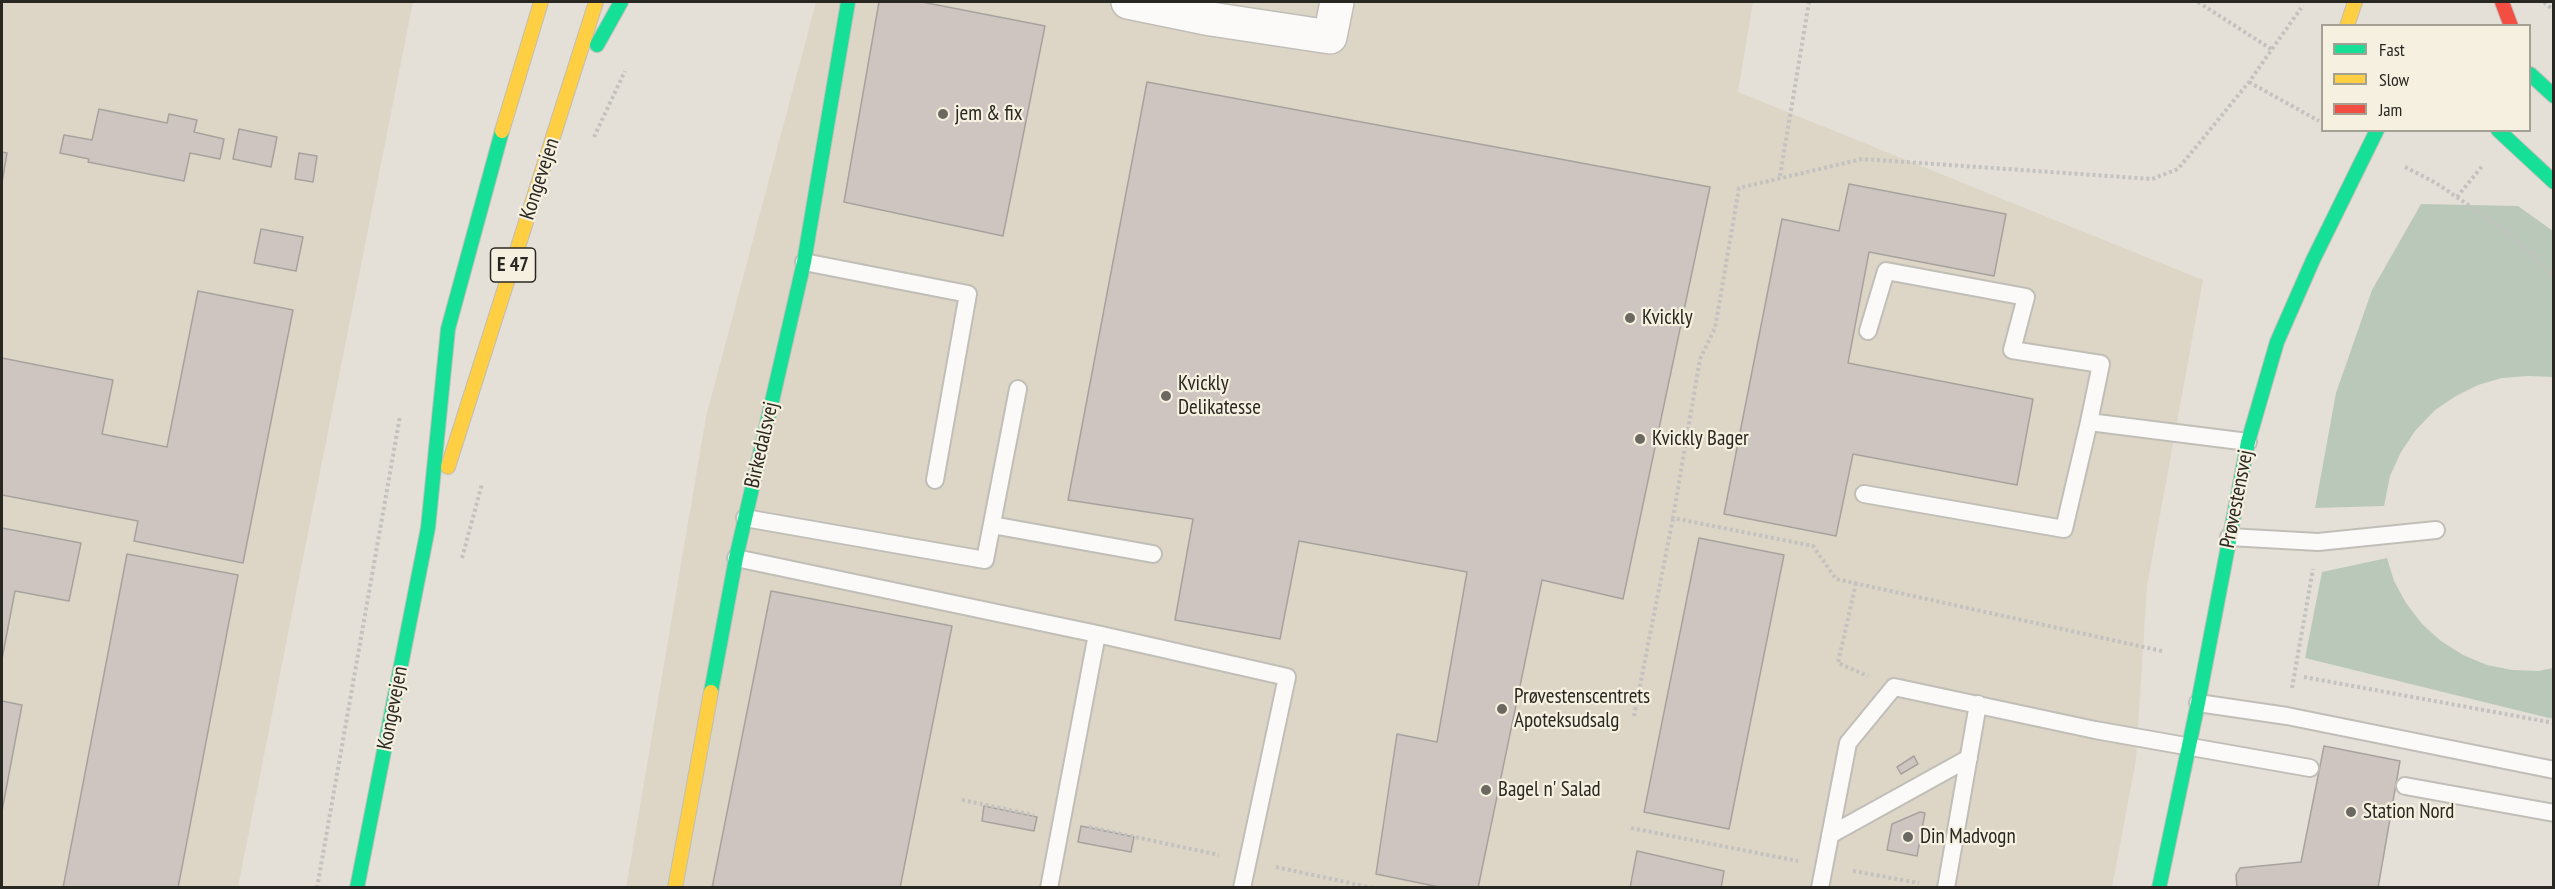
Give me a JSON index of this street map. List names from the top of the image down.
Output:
{
  "streets": {
    "main road": [
      "Kongevejen",
      "E 47",
      "Birkedalsvej",
      "Prøvestensvej"
    ]
  },
  "places": [
    "jem & fix",
    "Kvickly",
    "Kvickly Delikatesse",
    "Kvickly Bager",
    "Prøvestenscentrets Apoteksudsalg",
    "Bagel n' Salad",
    "Station Nord",
    "Din Madvogn"
  ],
  "legend": ["Fast", "Slow", "Jam"]
}
